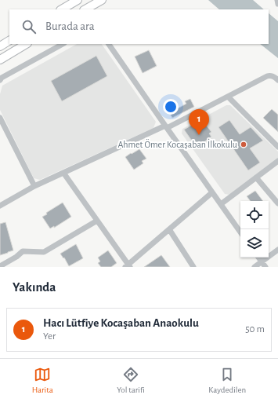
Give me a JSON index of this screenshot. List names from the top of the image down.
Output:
{
  "places": ["Ahmet Ömer Kocaşaban İlkokulu"],
  "page": {
    "search": "Burada ara",
    "pins": "1",
    "heading": "Yakında",
    "list": [
      {
        "mark": "1",
        "name": "Hacı Lütfiye Kocaşaban Anaokulu",
        "note": "Yer",
        "value": "50 m"
      }
    ],
    "nav": ["Harita", "Yol tarifi", "Kaydedilen"]
  }
}
